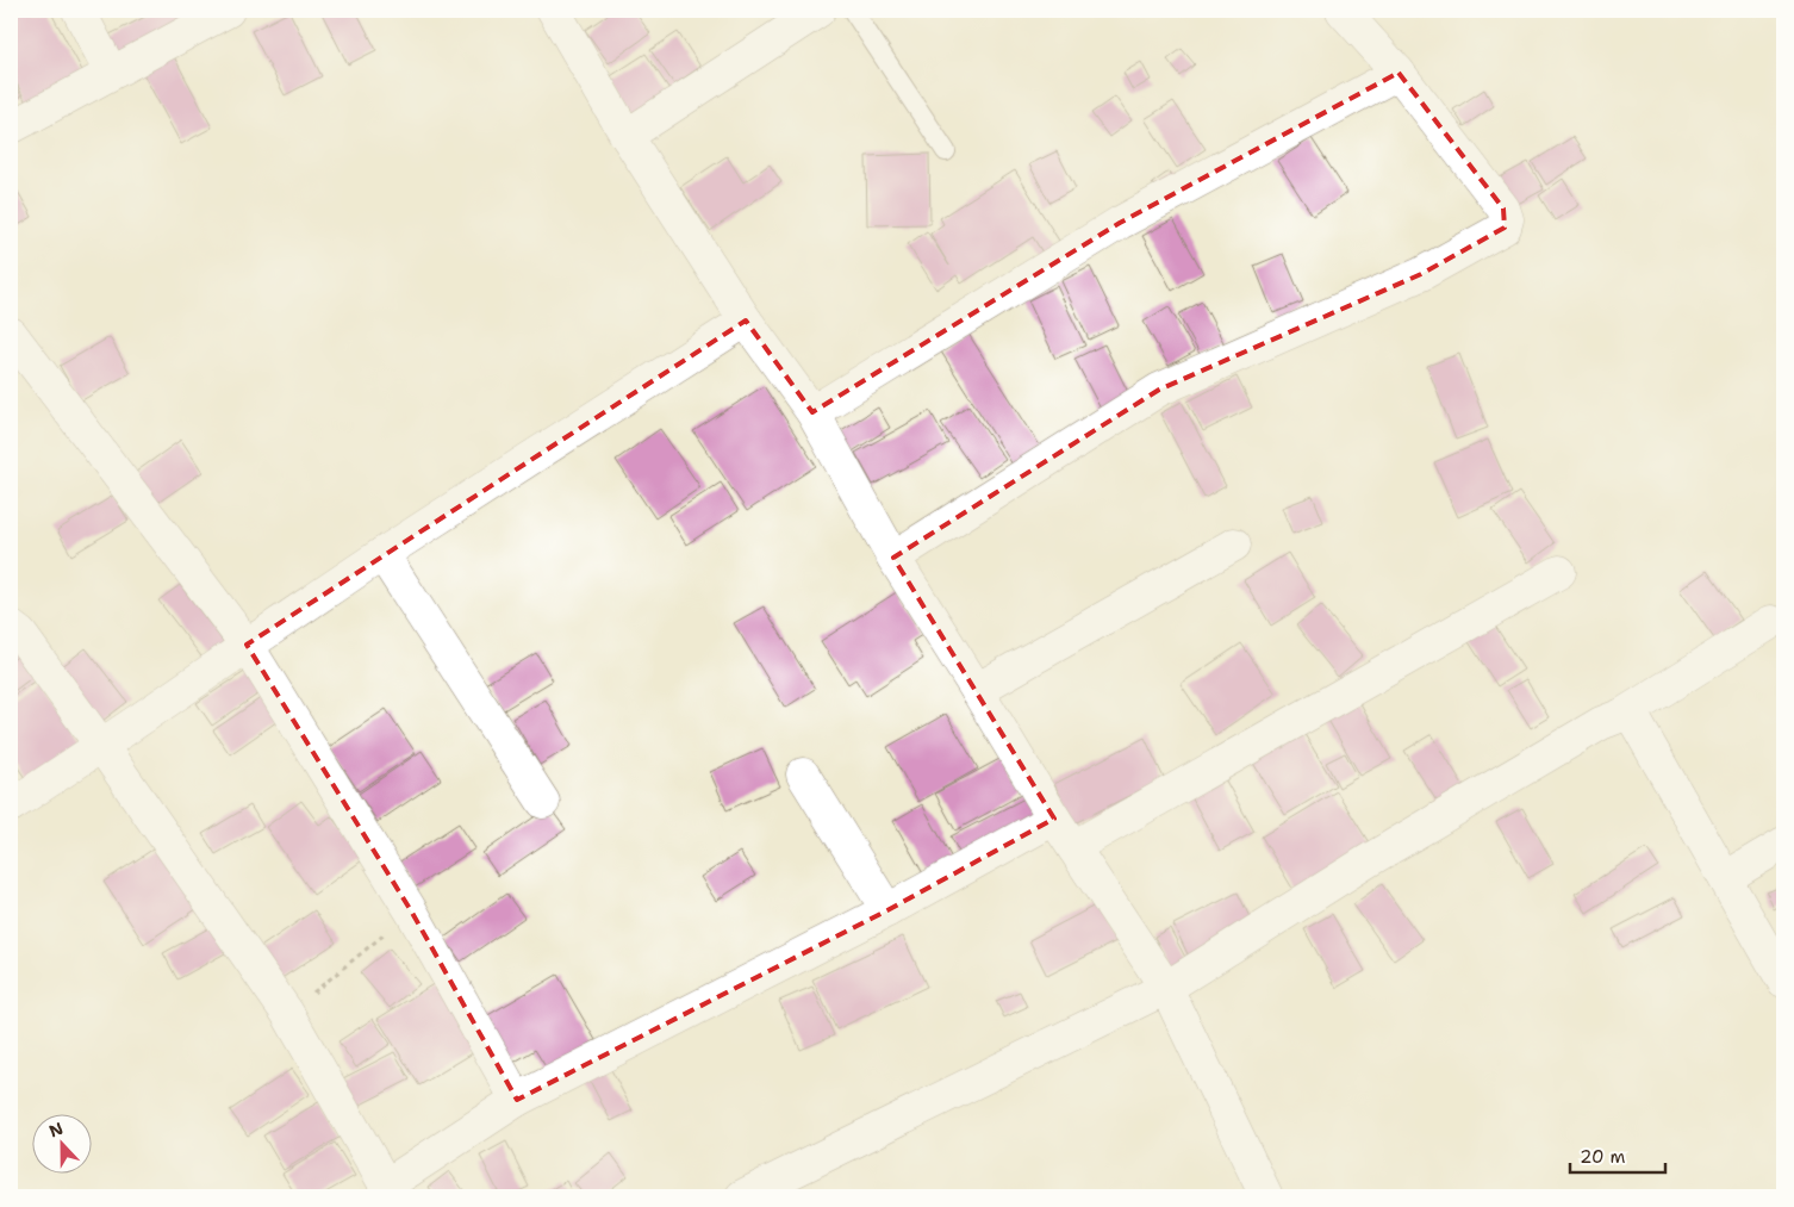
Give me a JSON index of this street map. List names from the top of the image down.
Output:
{
  "scale_bar": "20 m",
  "north": "top"
}
